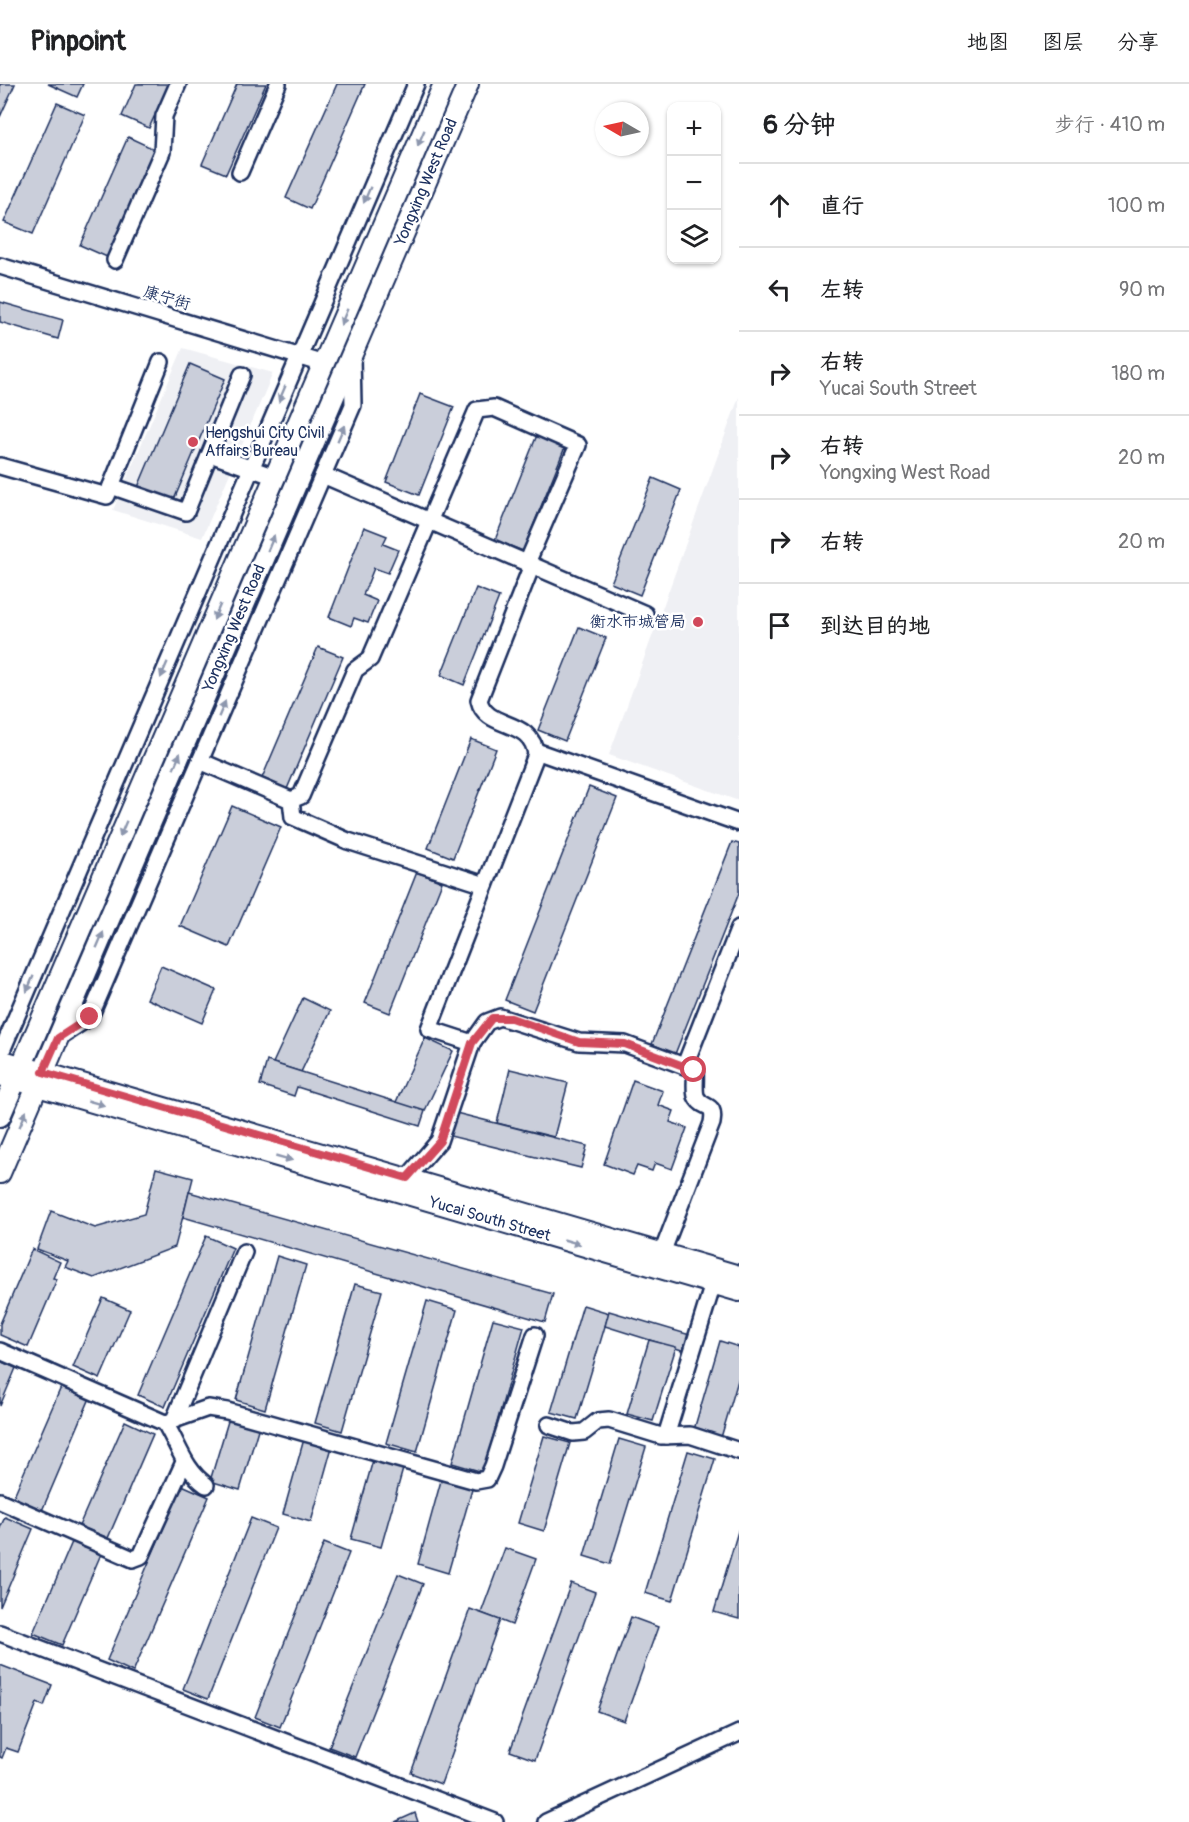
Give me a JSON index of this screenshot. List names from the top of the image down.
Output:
{
  "streets": {
    "main road": ["Yongxing West Road", "Yucai South Street"],
    "street": ["康宁街"]
  },
  "crossings": [
    ["Yongxing West Road", "康宁街"],
    ["Yongxing West Road", "Yucai South Street"]
  ],
  "places": ["Hengshui City Civil Affairs Bureau", "衡水市城管局"],
  "north": "left",
  "page": {
    "header": "Pinpoint",
    "nav": ["地图", "图层", "分享"],
    "heading": ["6 分钟", "步行 · 410 m"],
    "map_buttons": ["+", "−"],
    "list": [
      ["直行", "100 m"],
      ["左转", "90 m"],
      ["右转", "Yucai South Street", "180 m"],
      ["右转", "Yongxing West Road", "20 m"],
      ["右转", "20 m"],
      "到达目的地"
    ]
  }
}
